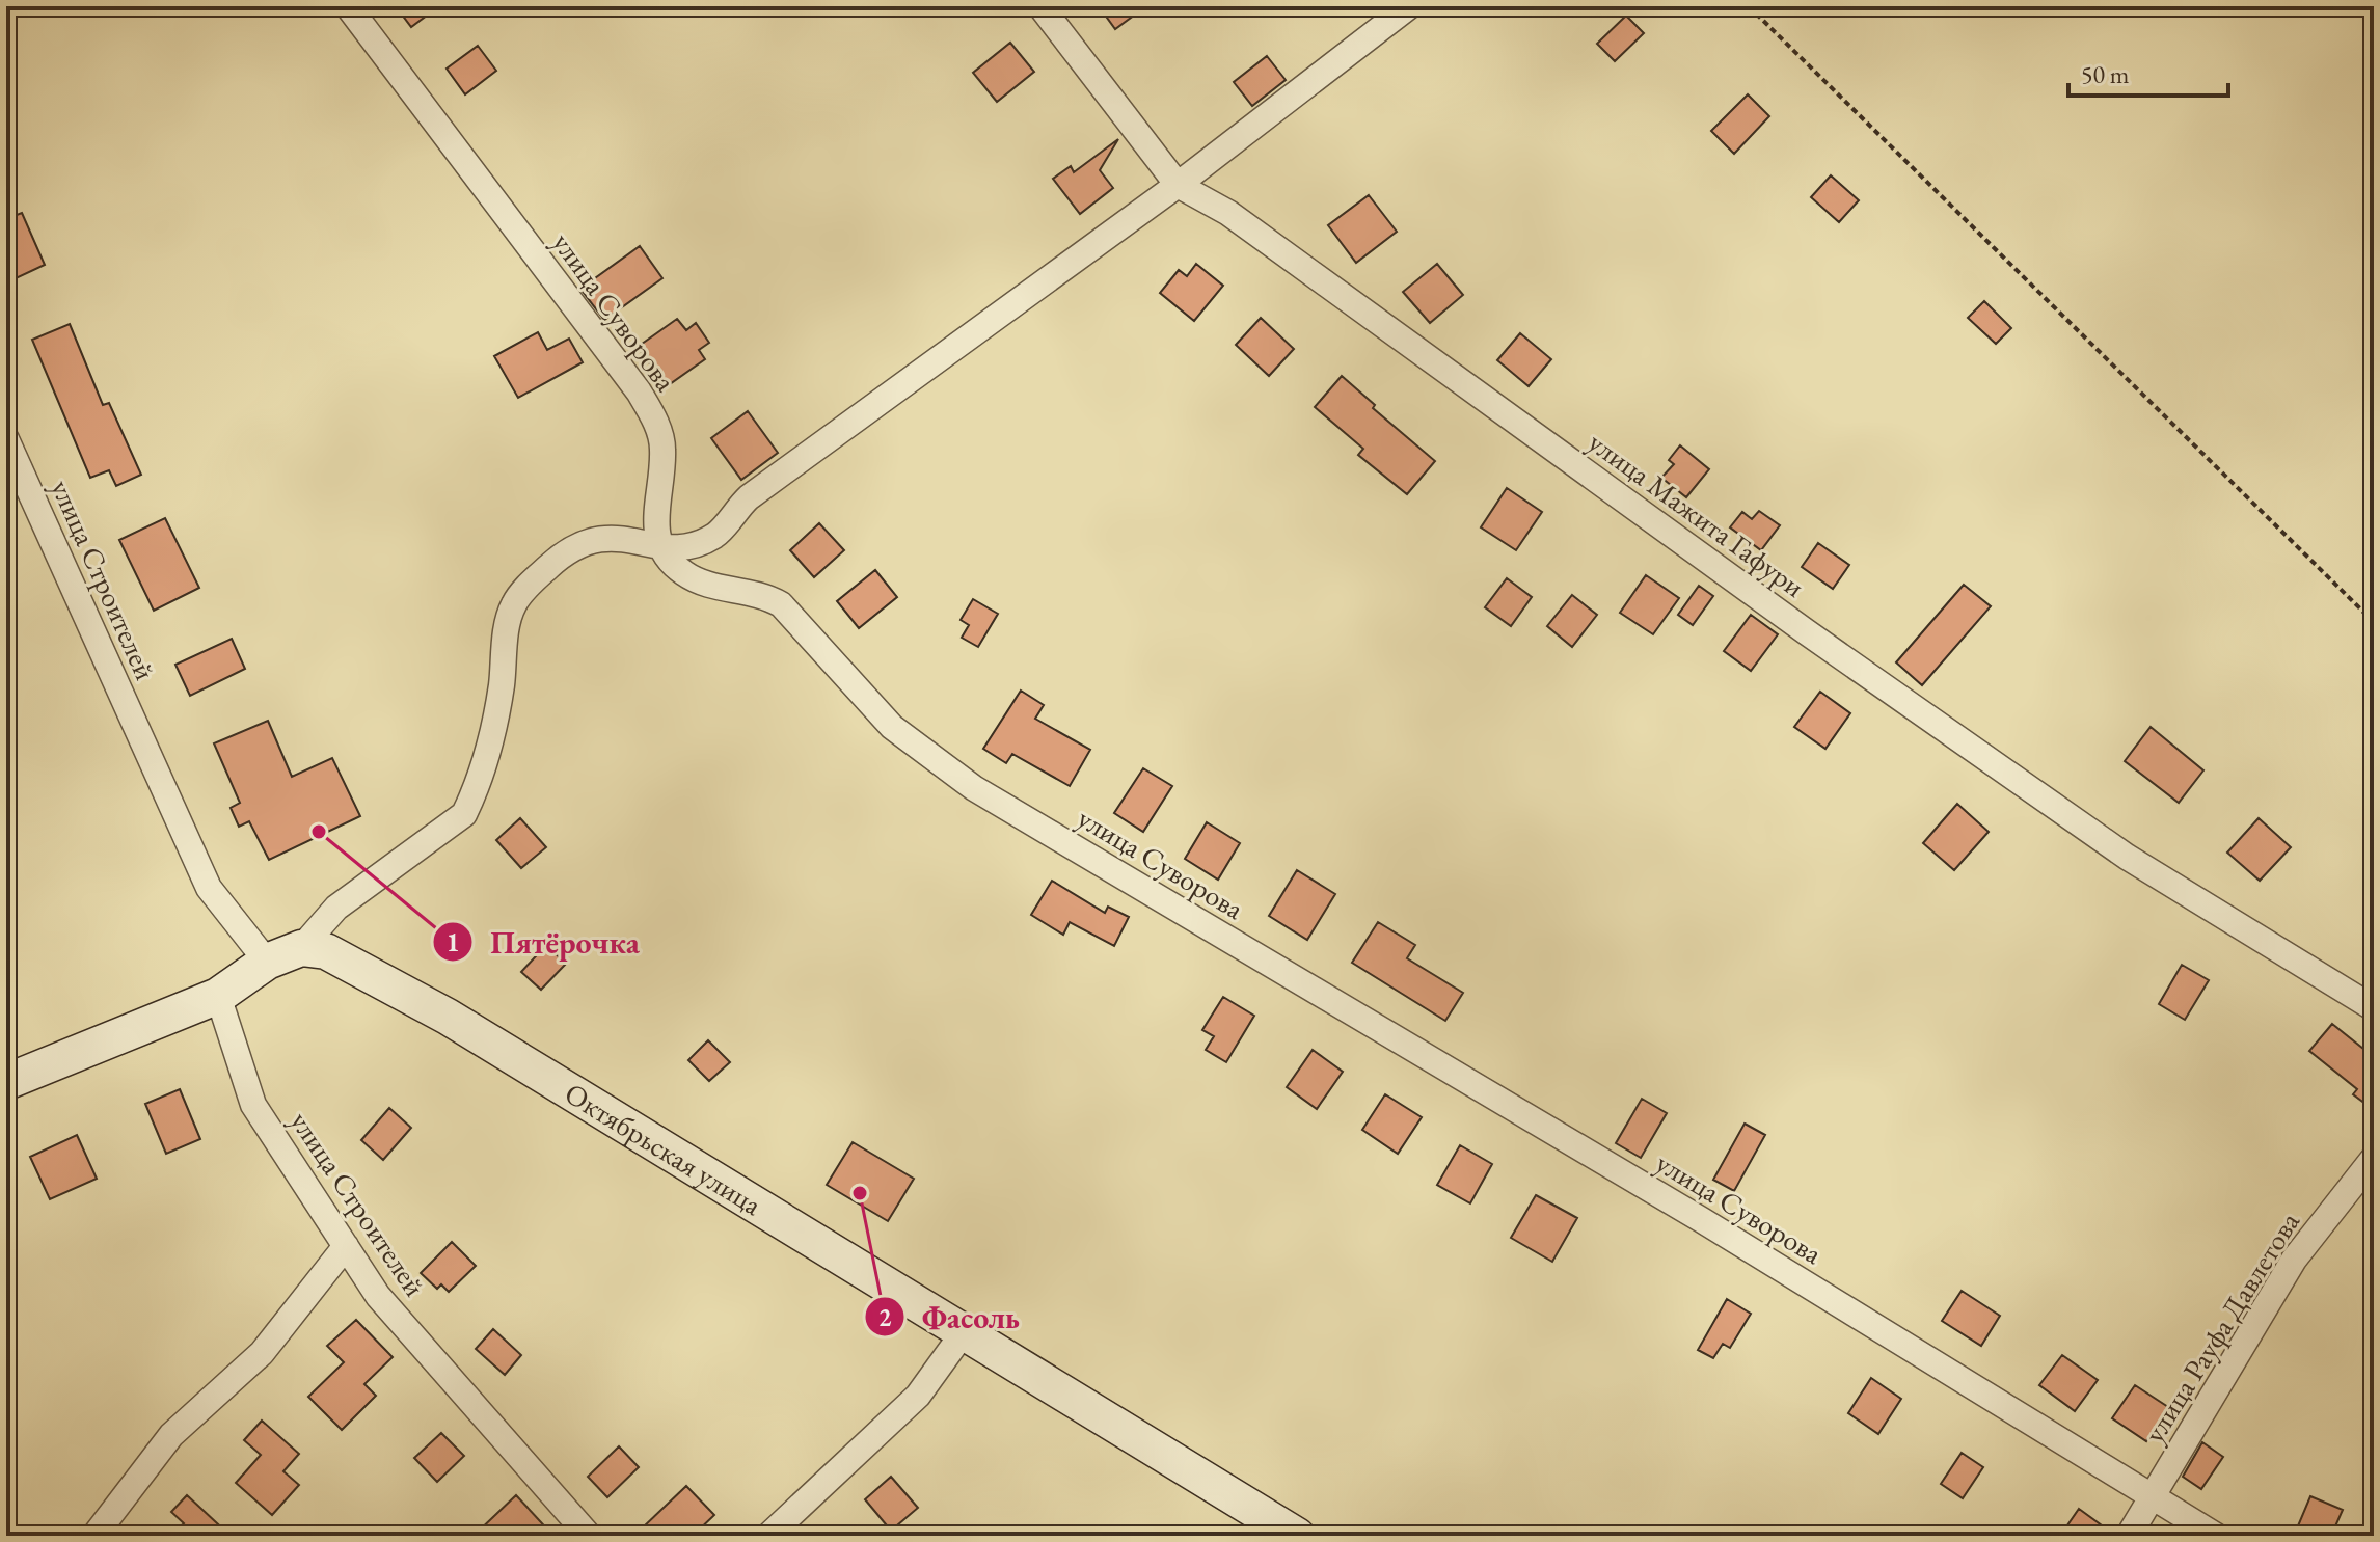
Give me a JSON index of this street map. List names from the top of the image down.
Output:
{
  "streets": {
    "street": [
      "улица Суворова",
      "улица Мажита Гафури",
      "улица Строителей",
      "Октябрьская улица",
      "улица Рауфа Давлетова"
    ]
  },
  "crossings": [
    ["улица Суворова", "улица Рауфа Давлетова"]
  ],
  "places": ["Пятёрочка", "Фасоль"],
  "scale_bar": "50 m"
}
